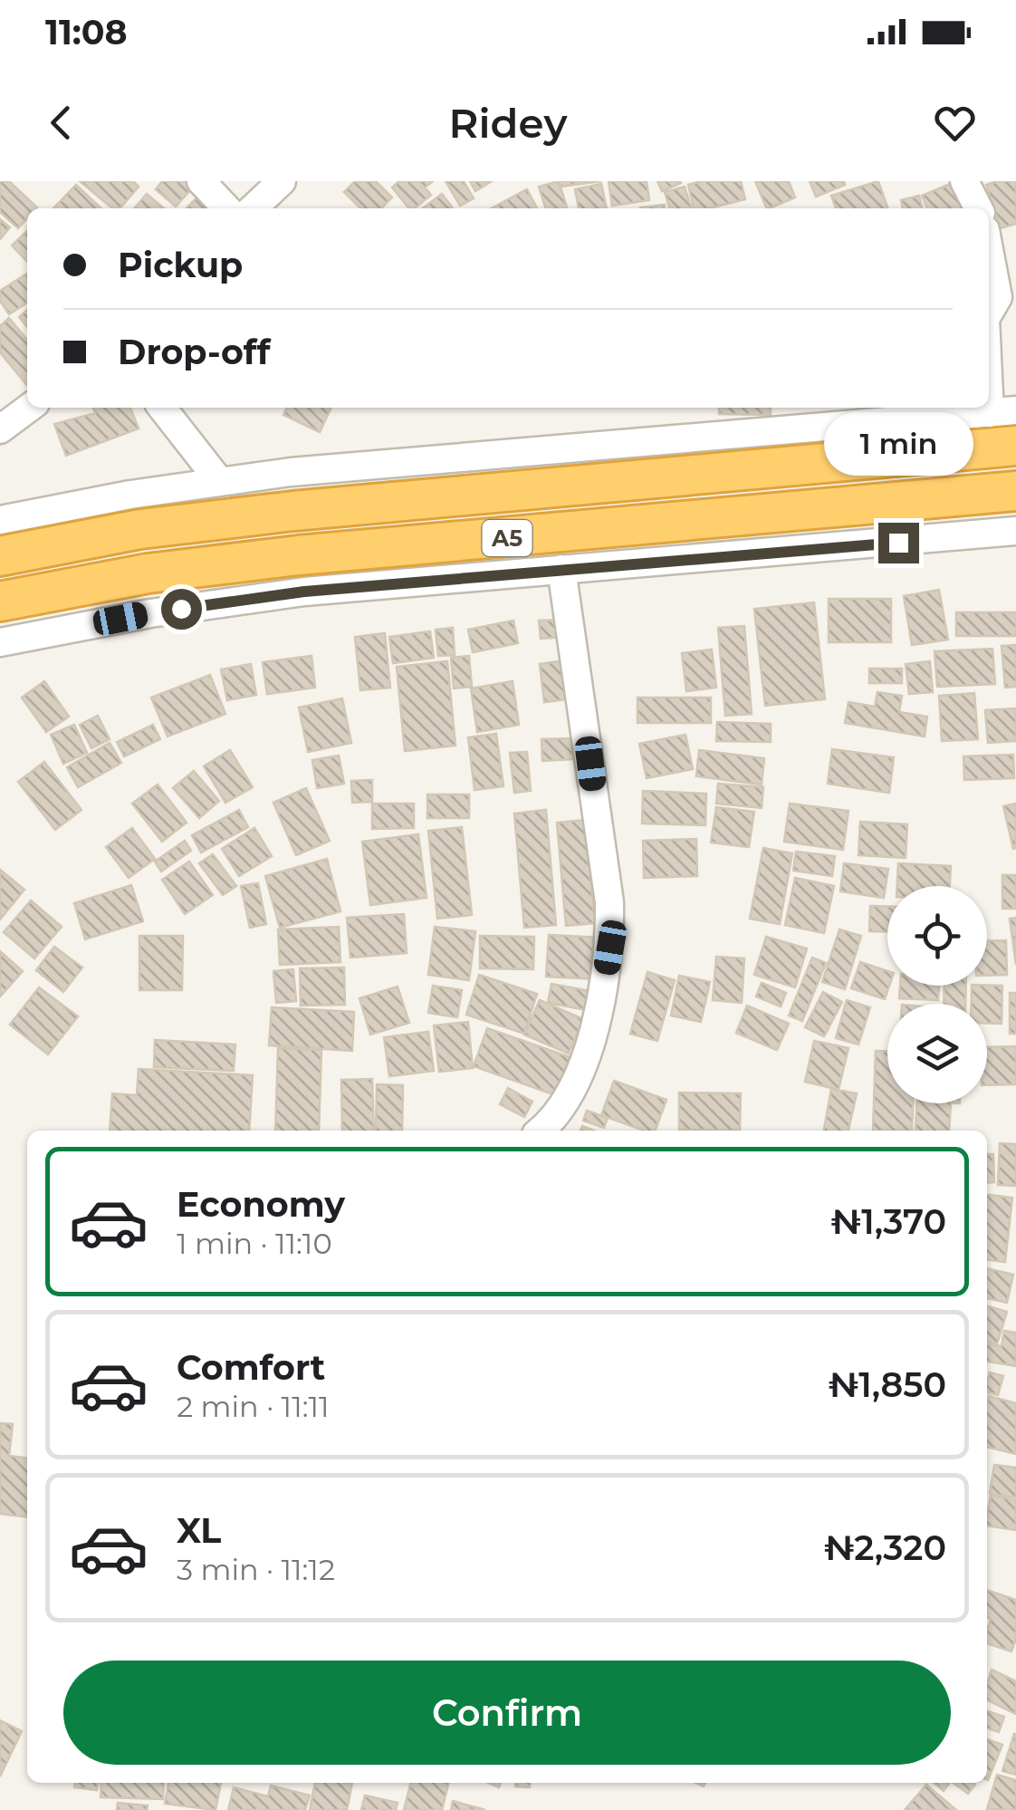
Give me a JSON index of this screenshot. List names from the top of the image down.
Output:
{
  "streets": {
    "highway": ["A5"]
  },
  "page": {
    "status": "11:08",
    "header": "Ridey",
    "banner": ["Pickup", "Drop-off"],
    "bubble": "1 min",
    "list": [
      {
        "name": "Economy",
        "note": "1 min · 11:10",
        "value": "₦1,370"
      },
      {
        "name": "Comfort",
        "note": "2 min · 11:11",
        "value": "₦1,850"
      },
      {
        "name": "XL",
        "note": "3 min · 11:12",
        "value": "₦2,320"
      }
    ],
    "buttons": "Confirm"
  }
}
